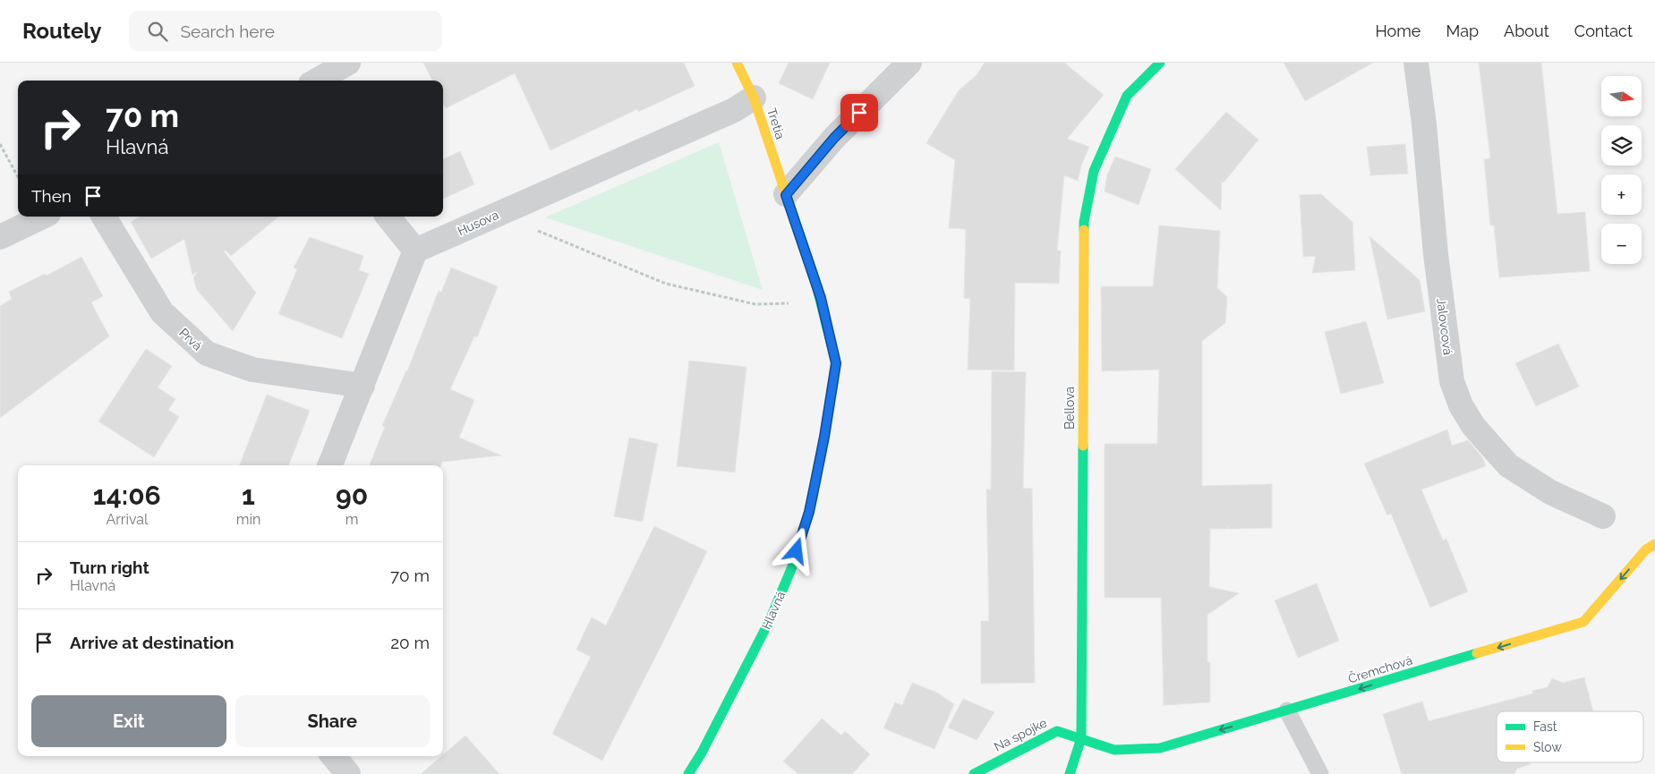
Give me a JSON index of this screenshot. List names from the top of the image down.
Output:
{
  "streets": {
    "street": [
      "Tretia",
      "Husova",
      "Jalovcová",
      "Prvá",
      "Bellova",
      "Hlavná",
      "Čremchová",
      "Na spojke"
    ]
  },
  "crossings": [
    ["Tretia", "Husova"],
    ["Tretia", "Hlavná"],
    ["Bellova", "Čremchová"],
    ["Bellova", "Na spojke"],
    ["Čremchová", "Na spojke"]
  ],
  "one_way": ["Čremchová"],
  "legend": ["Fast", "Slow"],
  "north": "right",
  "page": {
    "header": "Routely",
    "search": "Search here",
    "nav": [
      "Home",
      "Map",
      "About",
      "Contact"
    ],
    "map_buttons": ["+", "−"],
    "turn": ["70 m", "Hlavná"],
    "then": "Then",
    "eta": [
      "14:06",
      "Arrival",
      "1",
      "min",
      "90",
      "m"
    ],
    "list": [
      {
        "name": "Turn right",
        "note": "Hlavná",
        "value": "70 m"
      },
      {
        "name": "Arrive at destination",
        "value": "20 m"
      }
    ],
    "buttons": ["Exit", "Share"]
  }
}
